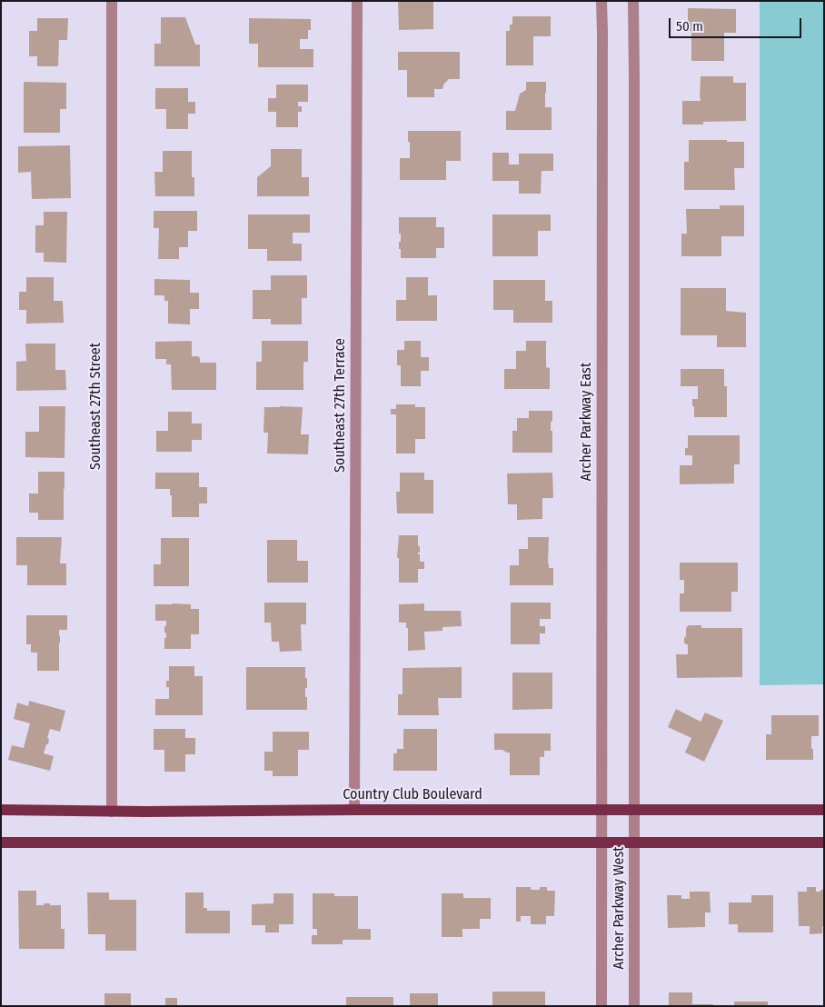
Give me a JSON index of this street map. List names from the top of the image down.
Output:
{
  "streets": {
    "main road": ["Country Club Boulevard"],
    "street": [
      "Southeast 27th Terrace",
      "Southeast 27th Street",
      "Archer Parkway East",
      "Archer Parkway West"
    ]
  },
  "crossings": [
    ["Southeast 27th Terrace", "Country Club Boulevard"],
    ["Southeast 27th Street", "Country Club Boulevard"],
    ["Archer Parkway East", "Country Club Boulevard"],
    ["Archer Parkway East", "Archer Parkway West"],
    ["Country Club Boulevard", "Archer Parkway West"]
  ],
  "scale_bar": "50 m"
}
